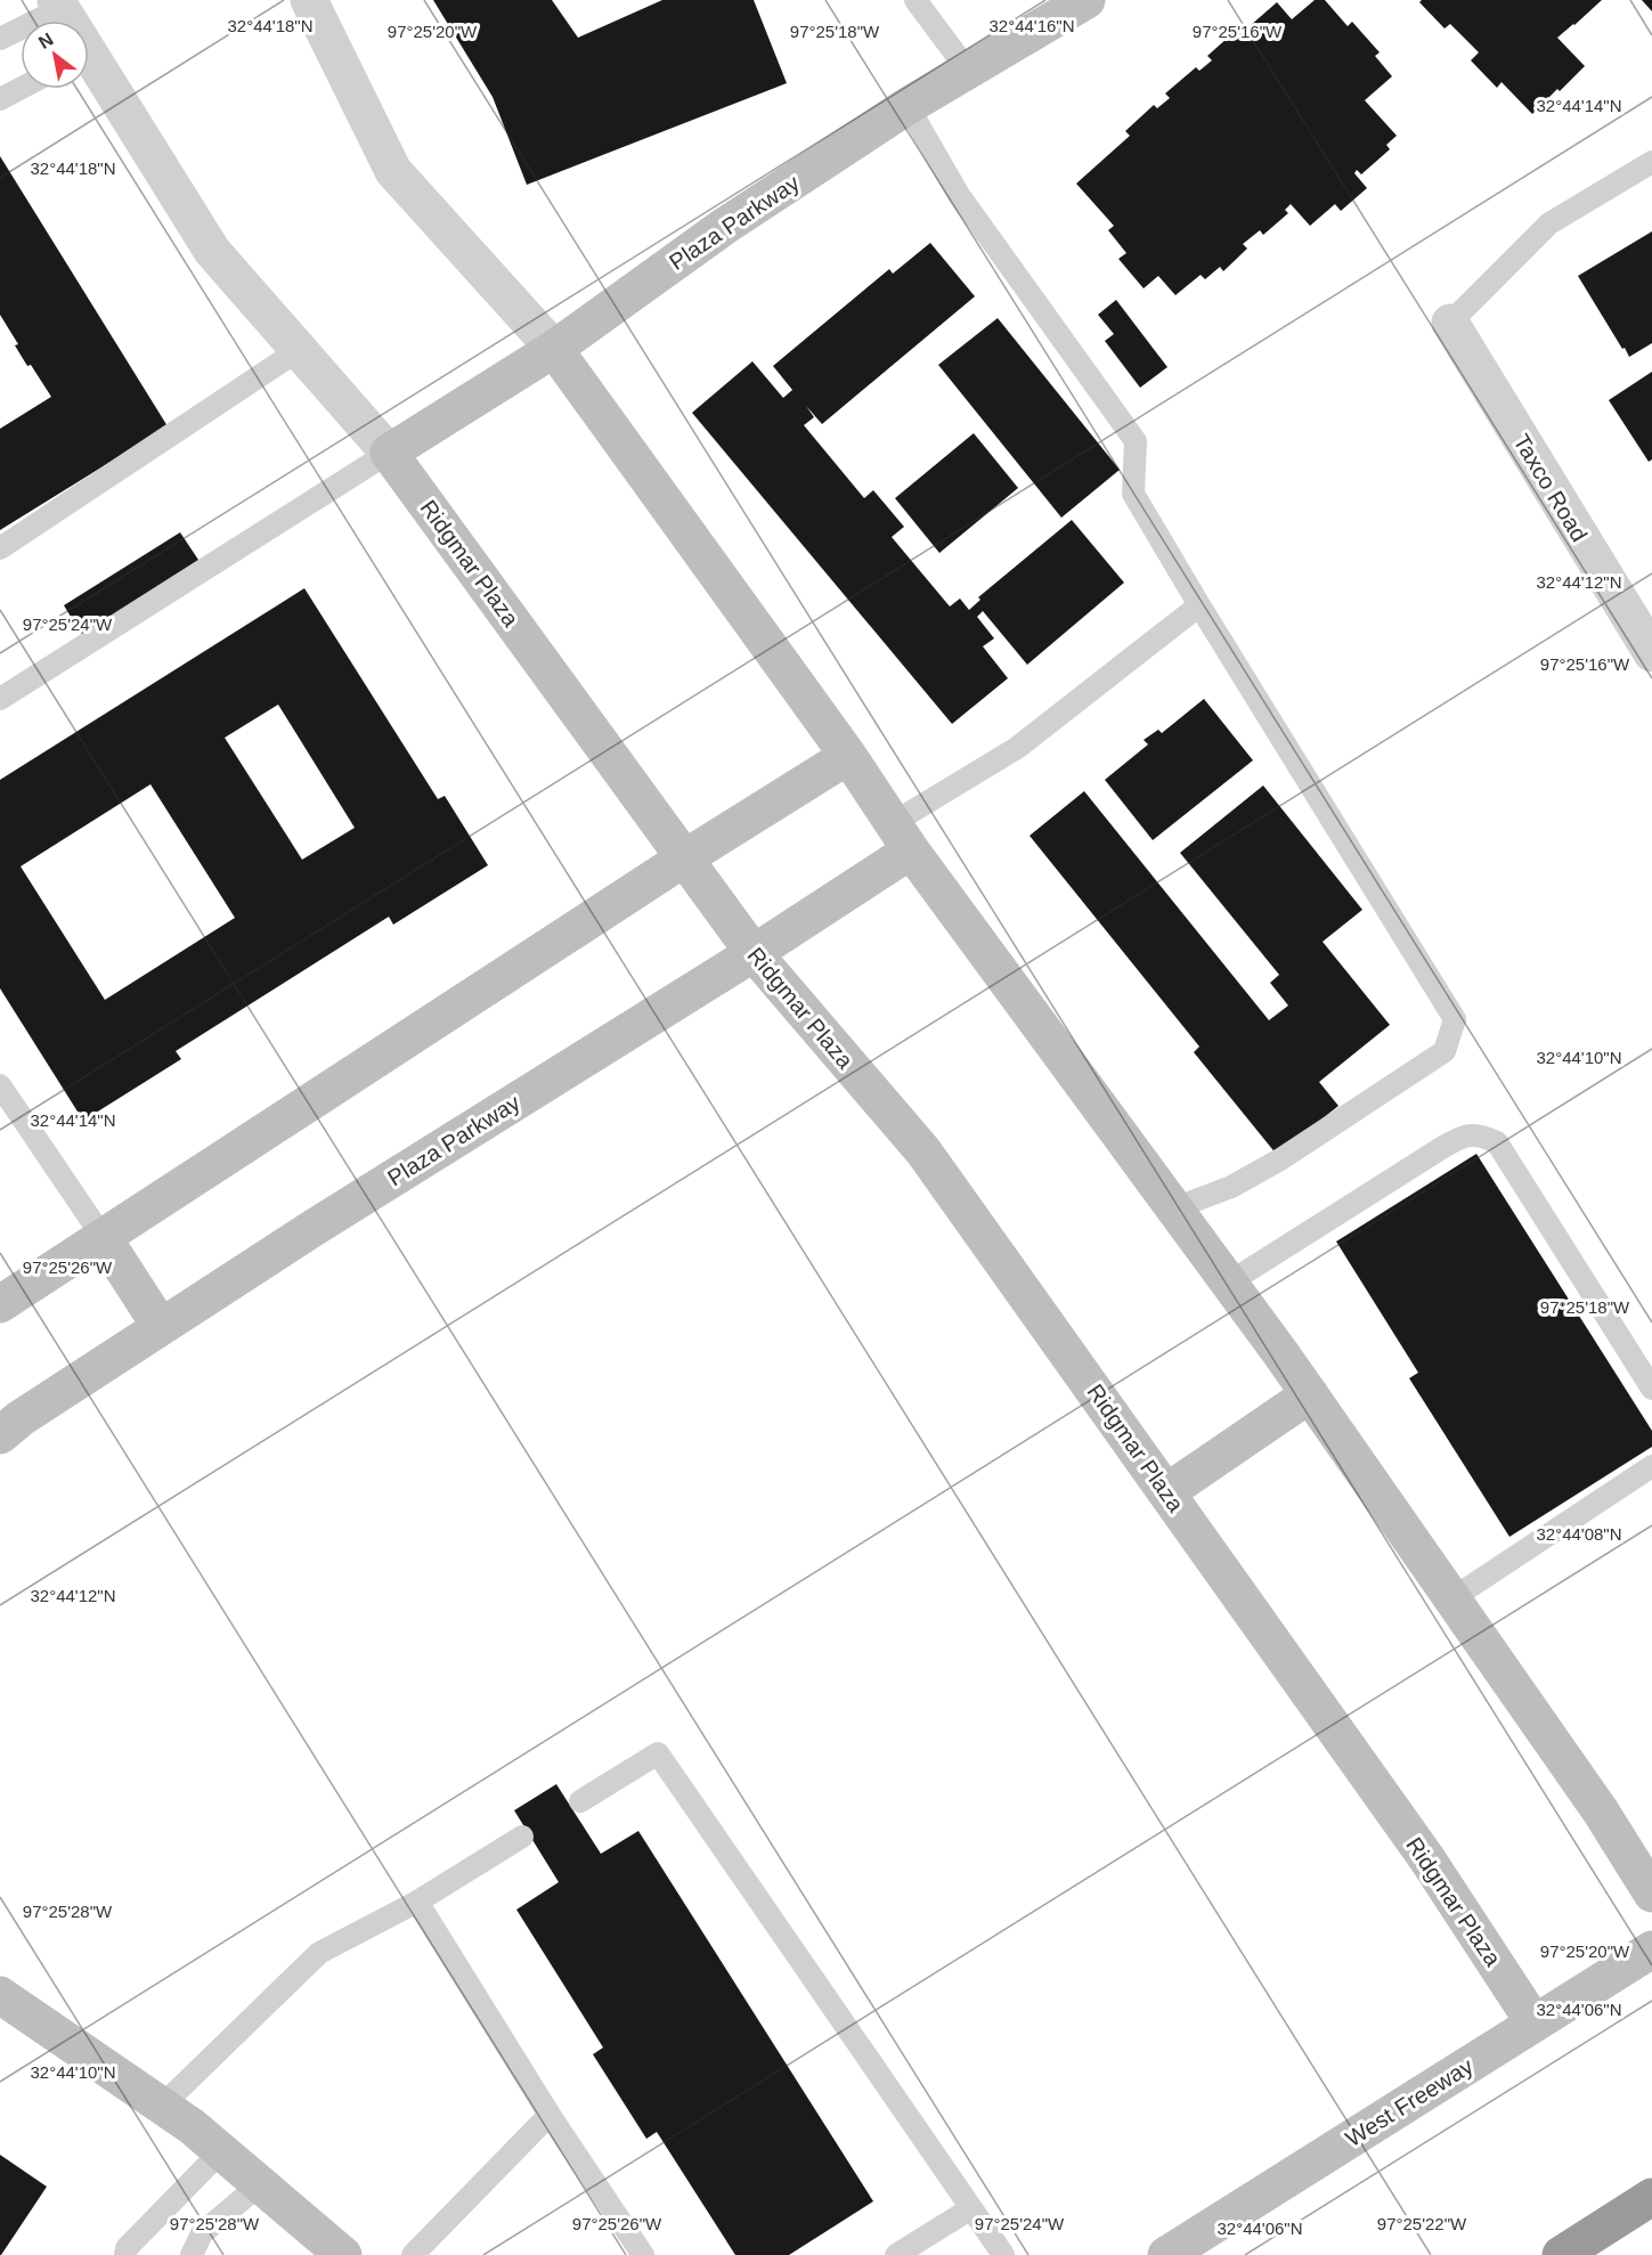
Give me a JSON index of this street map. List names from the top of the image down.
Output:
{
  "streets": {
    "street": [
      "Plaza Parkway",
      "Taxco Road",
      "Ridgmar Plaza",
      "West Freeway"
    ]
  },
  "crossings": [
    ["Plaza Parkway", "Ridgmar Plaza"],
    ["Ridgmar Plaza", "West Freeway"]
  ],
  "north": "top left",
  "coordinates": [
    "32°44'16\"N",
    "32°44'18\"N",
    "97°25'20\"W",
    "97°25'18\"W",
    "97°25'16\"W",
    "32°44'14\"N",
    "32°44'12\"N",
    "97°25'24\"W",
    "32°44'10\"N",
    "97°25'26\"W",
    "32°44'08\"N",
    "97°25'28\"W",
    "32°44'06\"N",
    "97°25'22\"W"
  ]
}
